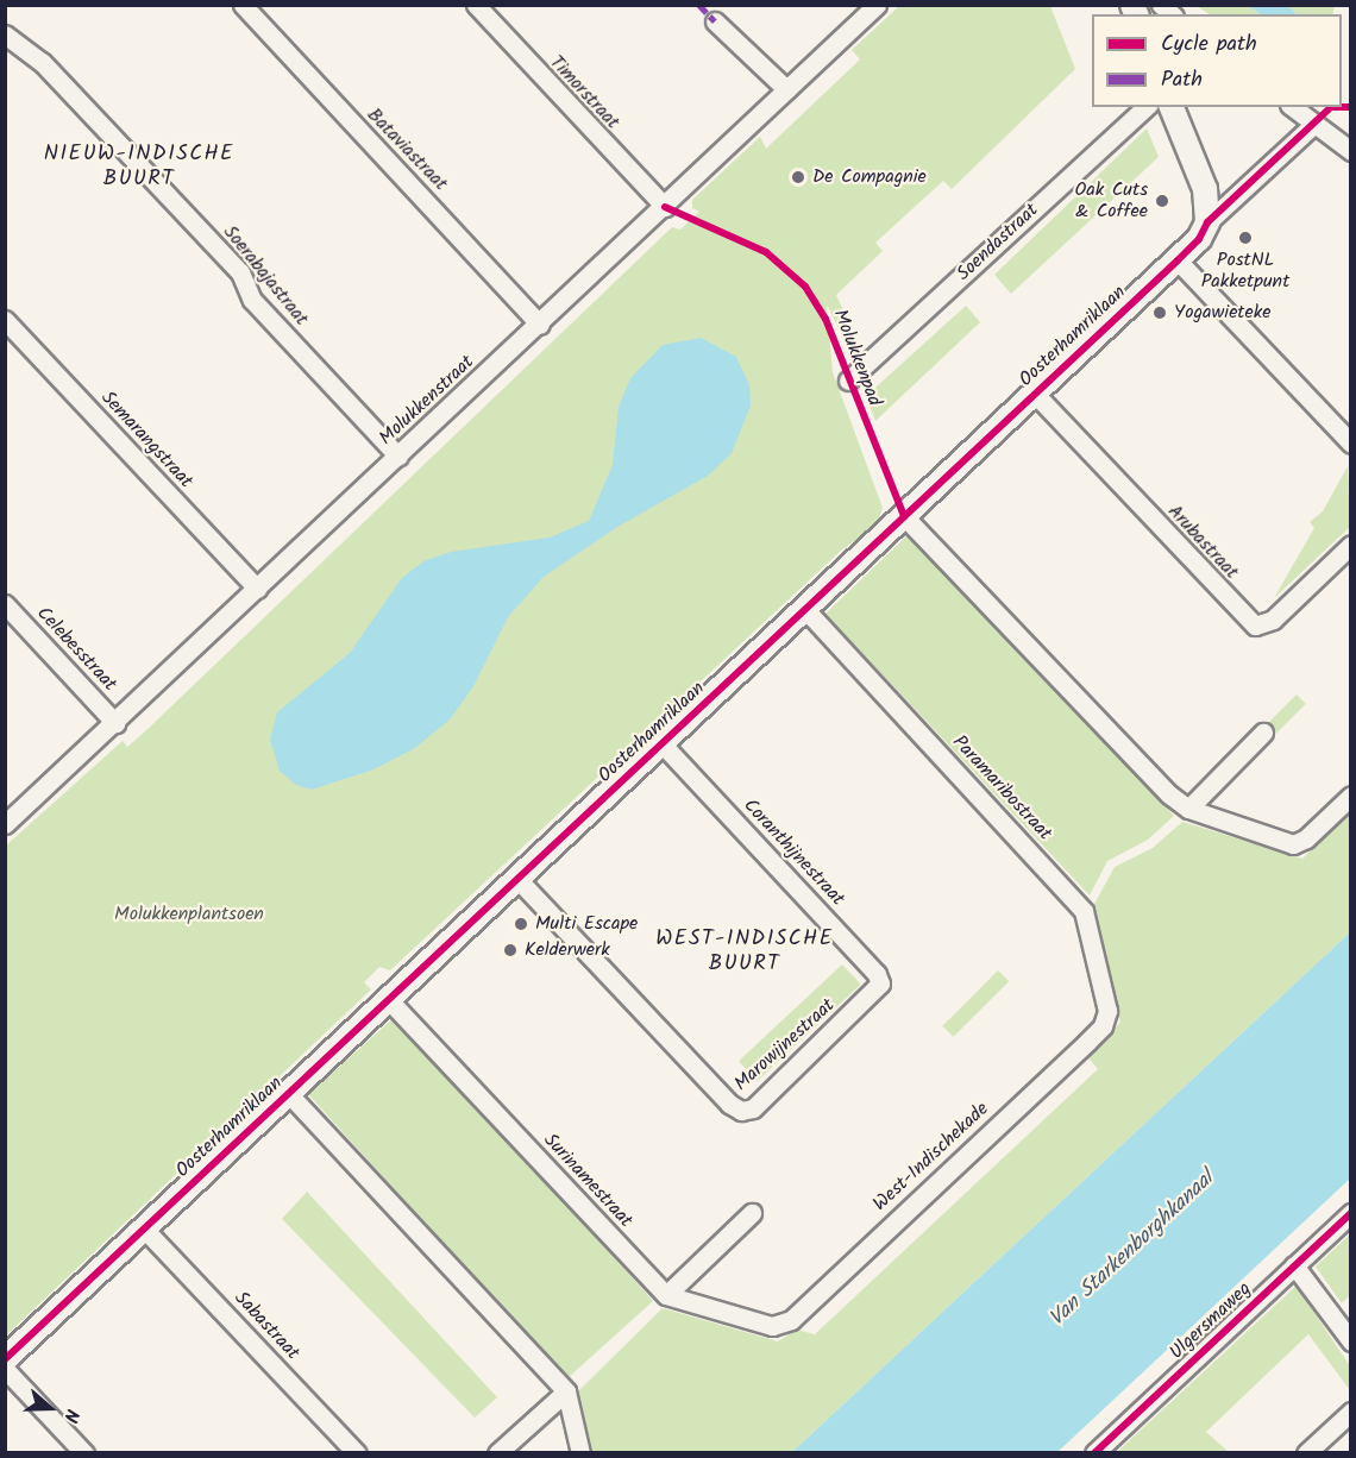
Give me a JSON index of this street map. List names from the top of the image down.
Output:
{
  "streets": {
    "street": [
      "Timorstraat",
      "Bataviastraat",
      "Soendastraat",
      "Soerabajastraat",
      "Oosterhamriklaan",
      "Molukkenstraat",
      "Semarangstraat",
      "Arubastraat",
      "Celebesstraat",
      "Paramaribostraat",
      "Coranthijnestraat",
      "Marowijnestraat",
      "West-Indischekade",
      "Surinamestraat",
      "Ulgersmaweg",
      "Sabastraat"
    ],
    "cycle path": ["Molukkenpad"]
  },
  "crossings": [
    ["Timorstraat", "Molukkenstraat"],
    ["Bataviastraat", "Molukkenstraat"],
    ["Soerabajastraat", "Molukkenstraat"],
    ["Oosterhamriklaan", "Arubastraat"],
    ["Oosterhamriklaan", "Paramaribostraat"],
    ["Oosterhamriklaan", "Coranthijnestraat"],
    ["Oosterhamriklaan", "Marowijnestraat"],
    ["Oosterhamriklaan", "Surinamestraat"],
    ["Oosterhamriklaan", "Sabastraat"],
    ["Molukkenstraat", "Semarangstraat"],
    ["Molukkenstraat", "Celebesstraat"],
    ["Paramaribostraat", "West-Indischekade"],
    ["Coranthijnestraat", "Marowijnestraat"],
    ["West-Indischekade", "Surinamestraat"]
  ],
  "districts": ["NIEUW-INDISCHE BUURT", "WEST-INDISCHE BUURT"],
  "water": ["Van Starkenborghkanaal"],
  "parks": ["Molukkenplantsoen"],
  "places": [
    "De Compagnie",
    "Oak Cuts & Coffee",
    "PostNL Pakketpunt",
    "Yogawieteke",
    "Multi Escape",
    "Kelderwerk"
  ],
  "legend": ["Cycle path", "Path"],
  "north": "right"
}
